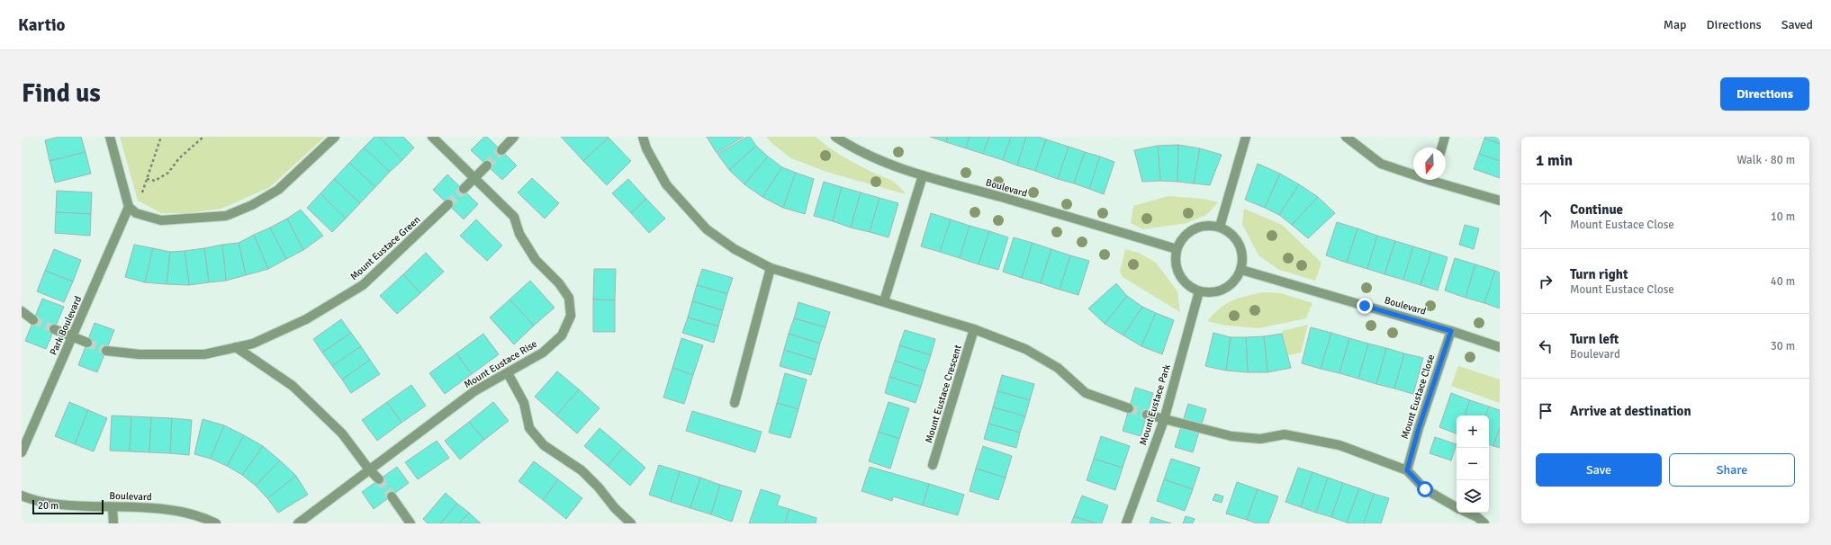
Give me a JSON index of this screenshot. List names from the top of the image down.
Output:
{
  "streets": {
    "street": [
      "Boulevard",
      "Mount Eustace Green",
      "Park Boulevard",
      "Mount Eustace Rise",
      "Mount Eustace Crescent",
      "Mount Eustace Close",
      "Mount Eustace Park"
    ]
  },
  "crossings": [
    ["Boulevard", "Mount Eustace Close"],
    ["Boulevard", "Mount Eustace Park"]
  ],
  "scale_bar": "20 m",
  "north": "bottom",
  "page": {
    "header": "Kartio",
    "nav": ["Map", "Directions", "Saved"],
    "buttons": [
      "Directions",
      ["Save", "Share"]
    ],
    "title": "Find us",
    "heading": ["1 min", "Walk · 80 m"],
    "list": [
      ["Continue", "Mount Eustace Close", "10 m"],
      ["Turn right", "Mount Eustace Close", "40 m"],
      ["Turn left", "Boulevard", "30 m"],
      "Arrive at destination"
    ],
    "map_buttons": ["+", "−"],
    "scale": "20 m"
  }
}
